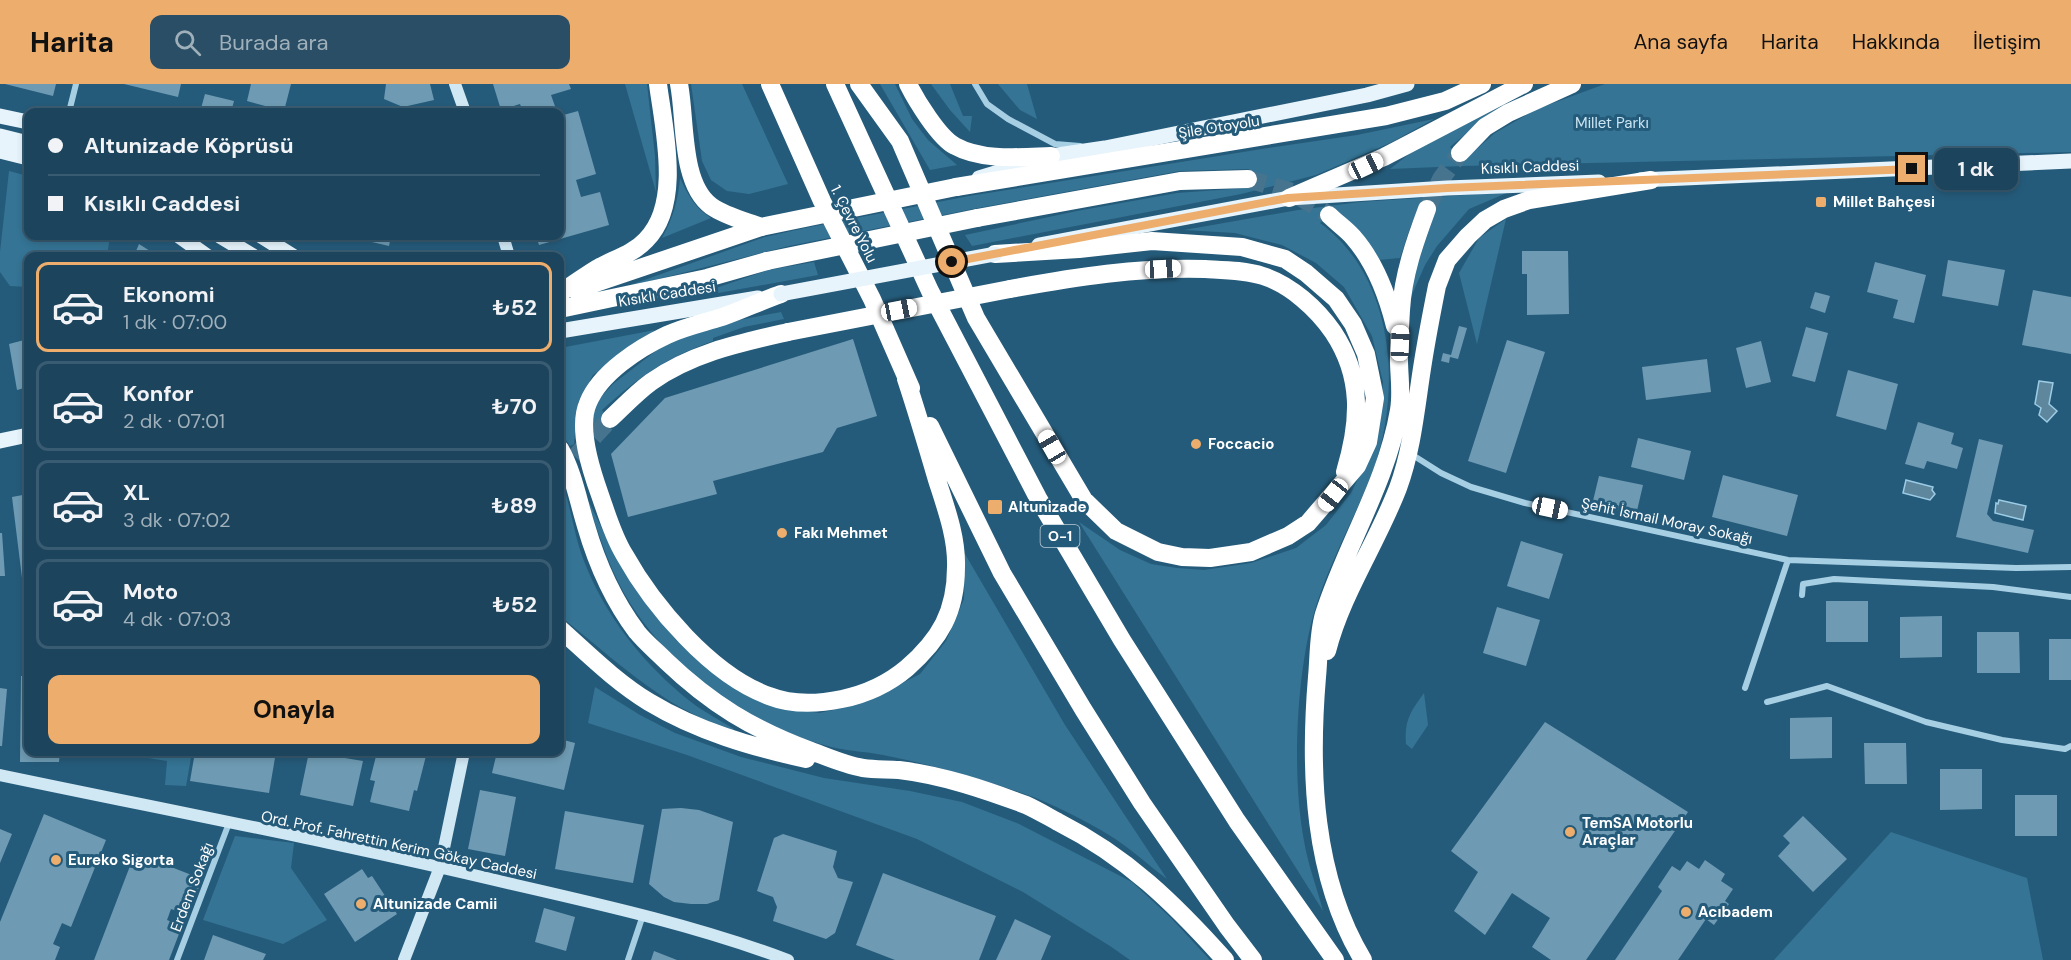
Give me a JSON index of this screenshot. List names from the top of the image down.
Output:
{
  "streets": {
    "highway": [
      "Şile Otoyolu",
      "Kısıklı Caddesi",
      "1. Çevre Yolu",
      "O-1"
    ],
    "street": ["Şehit İsmail Moray Sokağı", "Ord. Prof. Fahrettin Kerim Gökay Caddesi", "Erdem Sokağı"]
  },
  "crossings": [
    ["Şile Otoyolu", "Kısıklı Caddesi"],
    ["Ord. Prof. Fahrettin Kerim Gökay Caddesi", "Erdem Sokağı"]
  ],
  "parks": ["Millet Parkı"],
  "places": {
    "transit": ["Millet Bahçesi", "Altunizade"],
    "other": [
      "Foccacio",
      "Fakı Mehmet",
      "TemSA Motorlu Araçlar",
      "Eureko Sigorta",
      "Altunizade Camii",
      "Acıbadem"
    ]
  },
  "page": {
    "header": "Harita",
    "search": "Burada ara",
    "nav": [
      "Ana sayfa",
      "Harita",
      "Hakkında",
      "İletişim"
    ],
    "banner": ["Altunizade Köprüsü", "Kısıklı Caddesi"],
    "bubble": "1 dk",
    "list": [
      {
        "name": "Ekonomi",
        "note": "1 dk · 07:00",
        "value": "₺52"
      },
      {
        "name": "Konfor",
        "note": "2 dk · 07:01",
        "value": "₺70"
      },
      {
        "name": "XL",
        "note": "3 dk · 07:02",
        "value": "₺89"
      },
      {
        "name": "Moto",
        "note": "4 dk · 07:03",
        "value": "₺52"
      }
    ],
    "buttons": "Onayla"
  }
}
